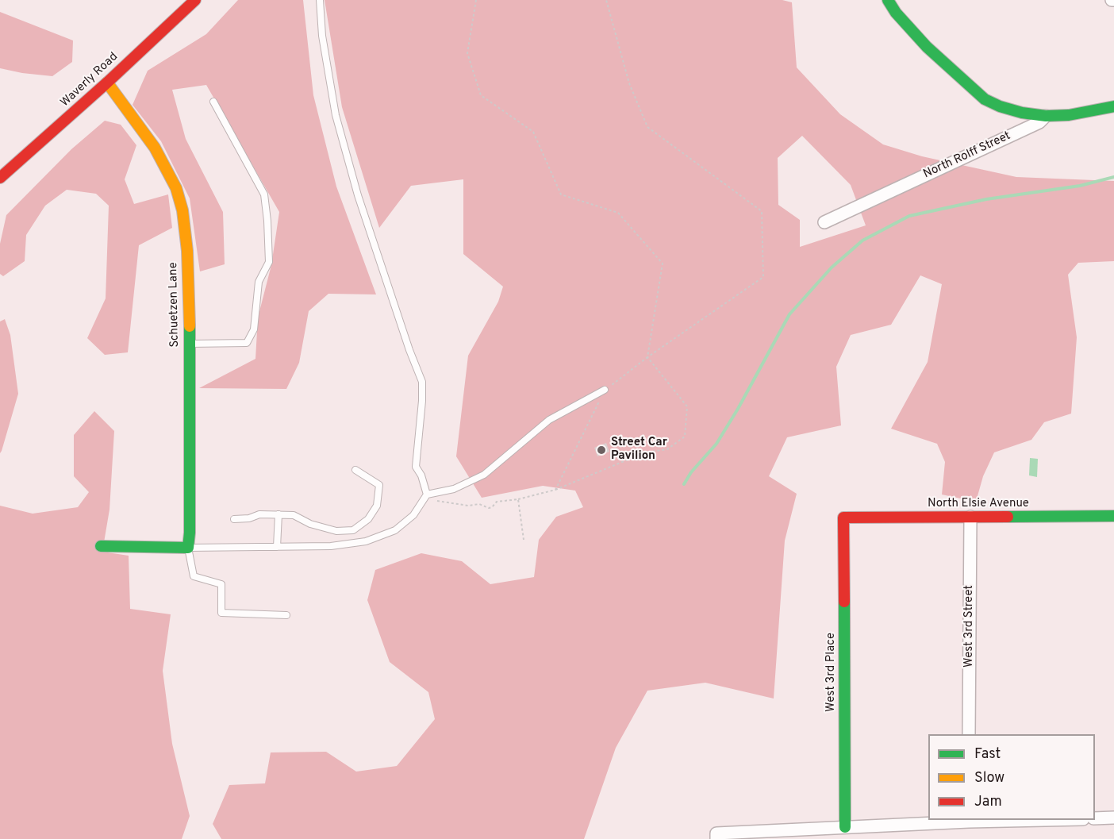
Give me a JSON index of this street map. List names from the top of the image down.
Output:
{
  "streets": {
    "street": [
      "Waverly Road",
      "North Rolff Street",
      "Schuetzen Lane",
      "North Elsie Avenue",
      "West 3rd Street",
      "West 3rd Place"
    ]
  },
  "crossings": [
    ["Waverly Road", "Schuetzen Lane"],
    ["North Elsie Avenue", "West 3rd Street"],
    ["North Elsie Avenue", "West 3rd Place"]
  ],
  "places": ["Street Car Pavilion"],
  "legend": ["Fast", "Slow", "Jam"]
}
